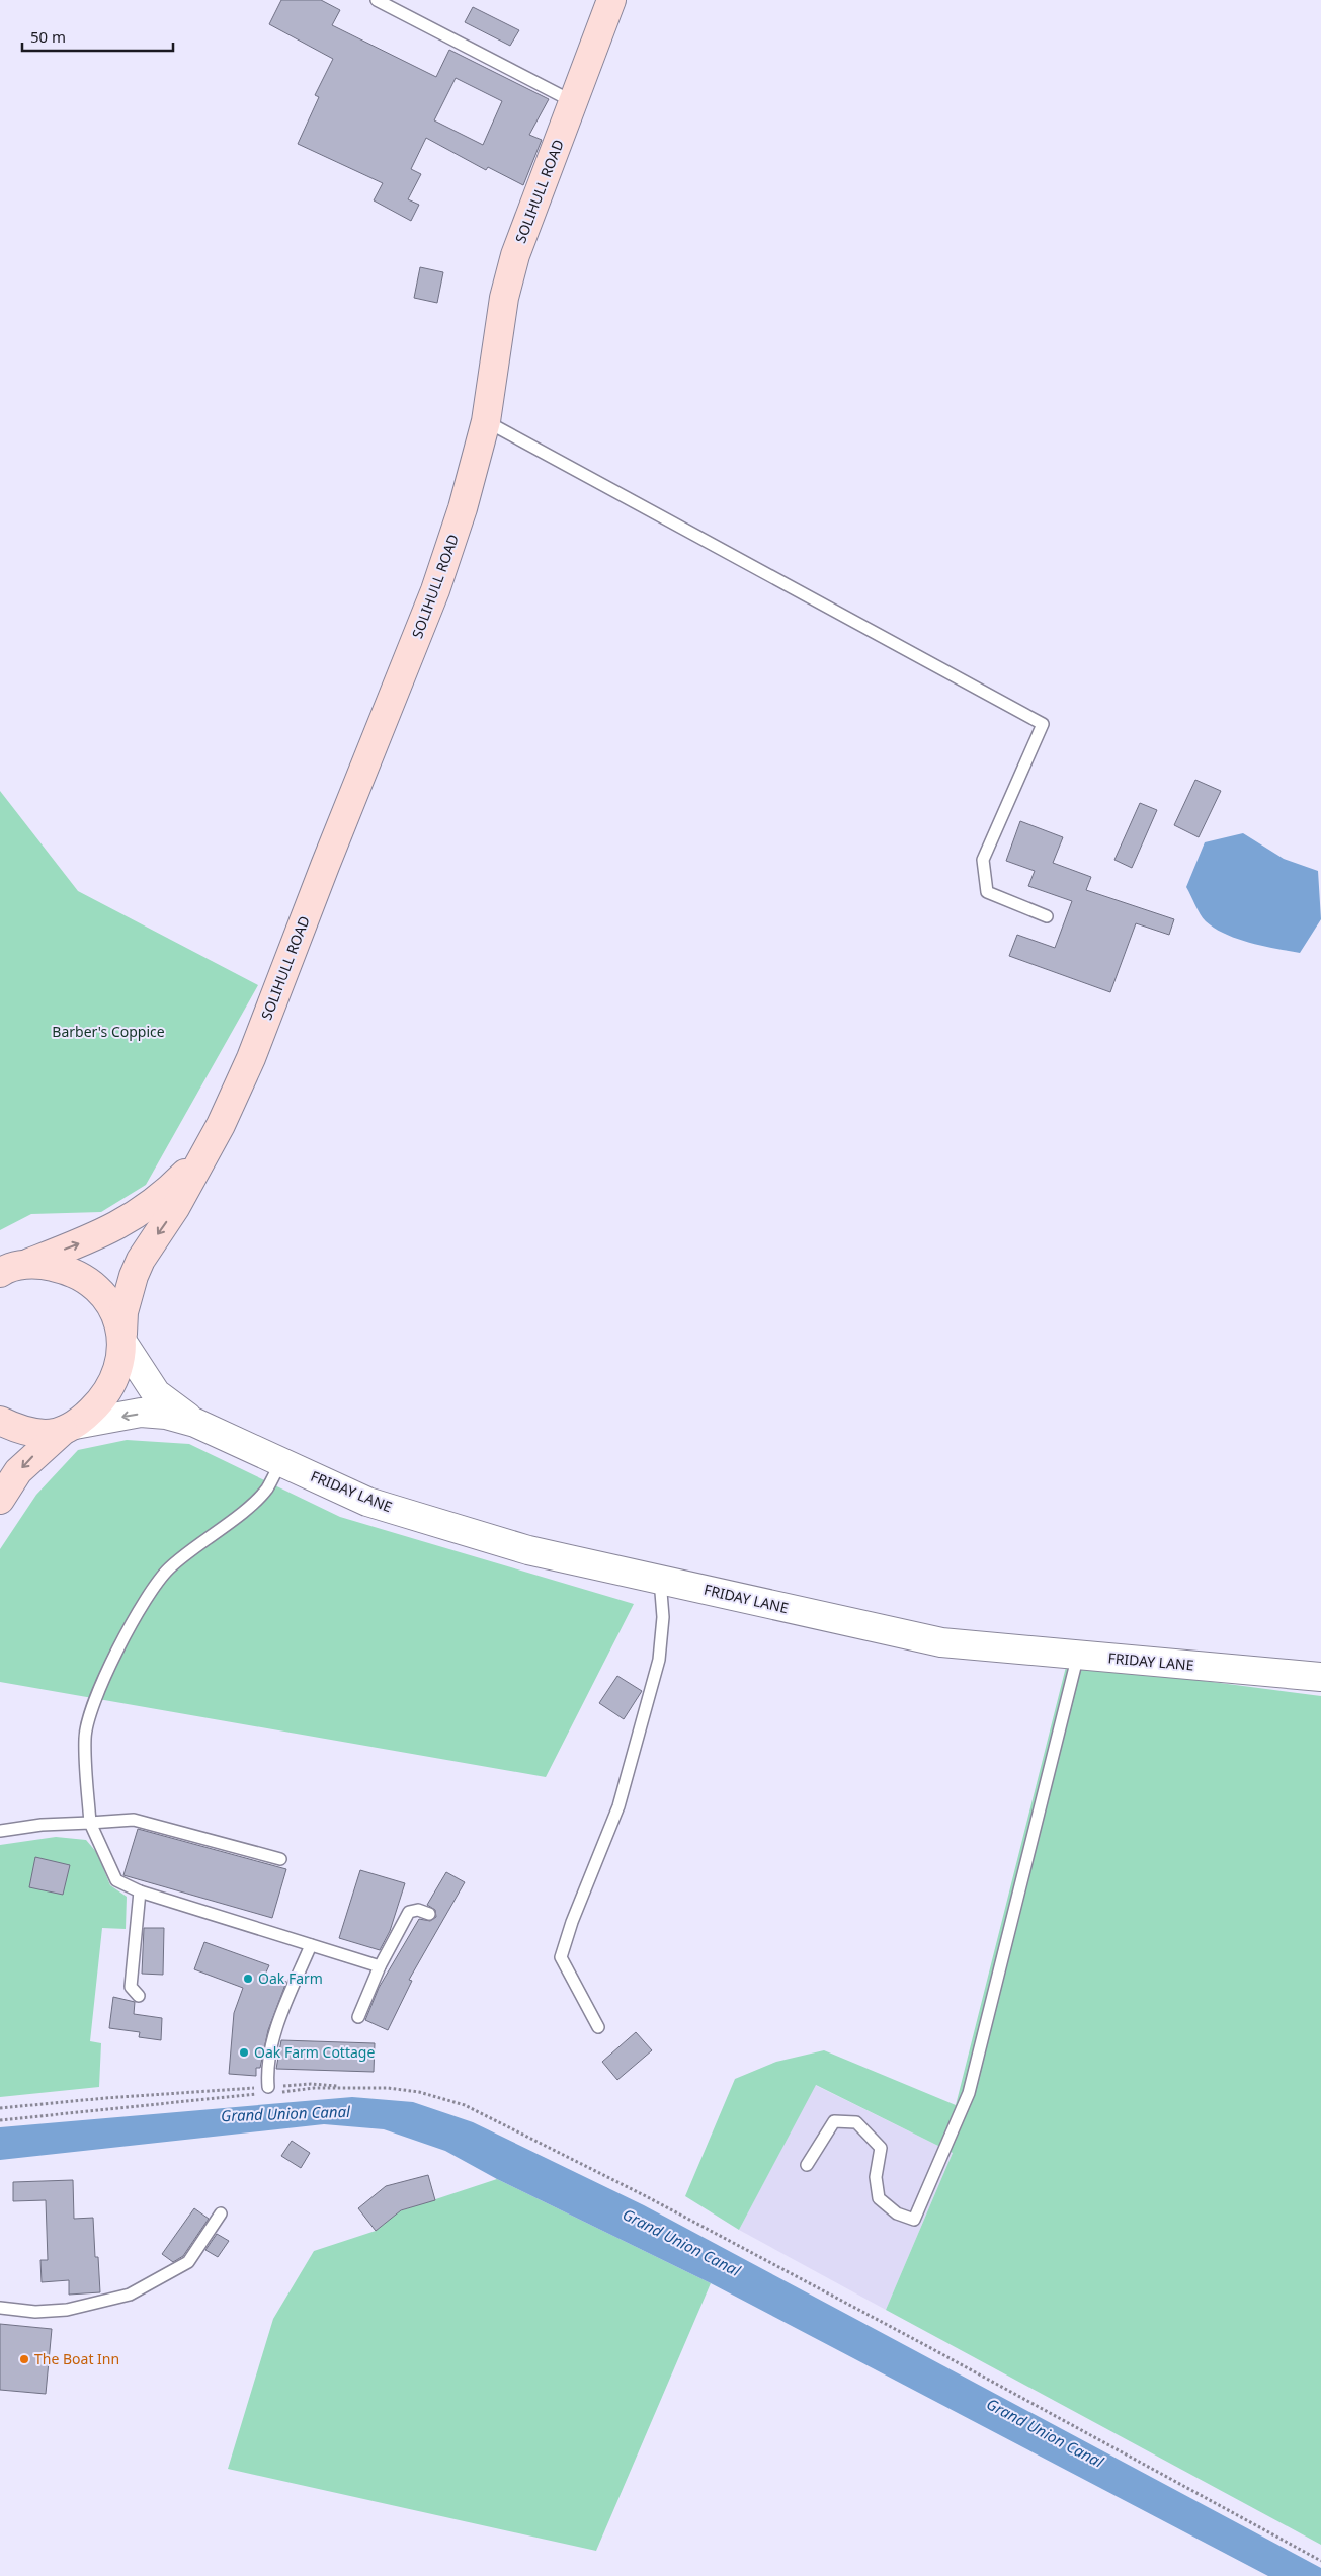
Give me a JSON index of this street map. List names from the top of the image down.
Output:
{
  "streets": {
    "main road": ["SOLIHULL ROAD"],
    "street": ["FRIDAY LANE"]
  },
  "crossings": [
    ["SOLIHULL ROAD", "FRIDAY LANE"]
  ],
  "water": ["Grand Union Canal"],
  "parks": ["Barber's Coppice"],
  "places": ["Oak Farm", "Oak Farm Cottage", "The Boat Inn"],
  "scale_bar": "50 m"
}
